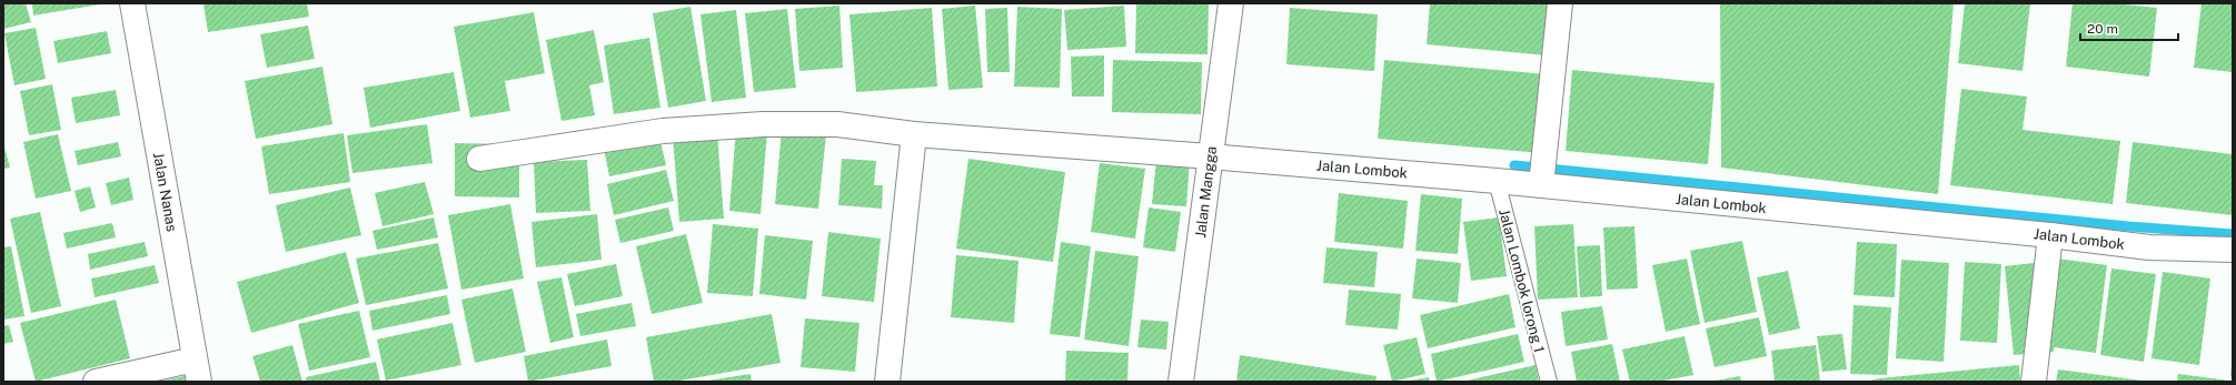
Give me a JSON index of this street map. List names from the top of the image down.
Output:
{
  "streets": {
    "street": ["Jalan Lombok", "Jalan Nanas", "Jalan Mangga"],
    "lane": ["Jalan Lombok lorong 1"]
  },
  "crossings": [
    ["Jalan Lombok", "Jalan Mangga"],
    ["Jalan Lombok", "Jalan Lombok lorong 1"]
  ],
  "scale_bar": "20 m"
}
